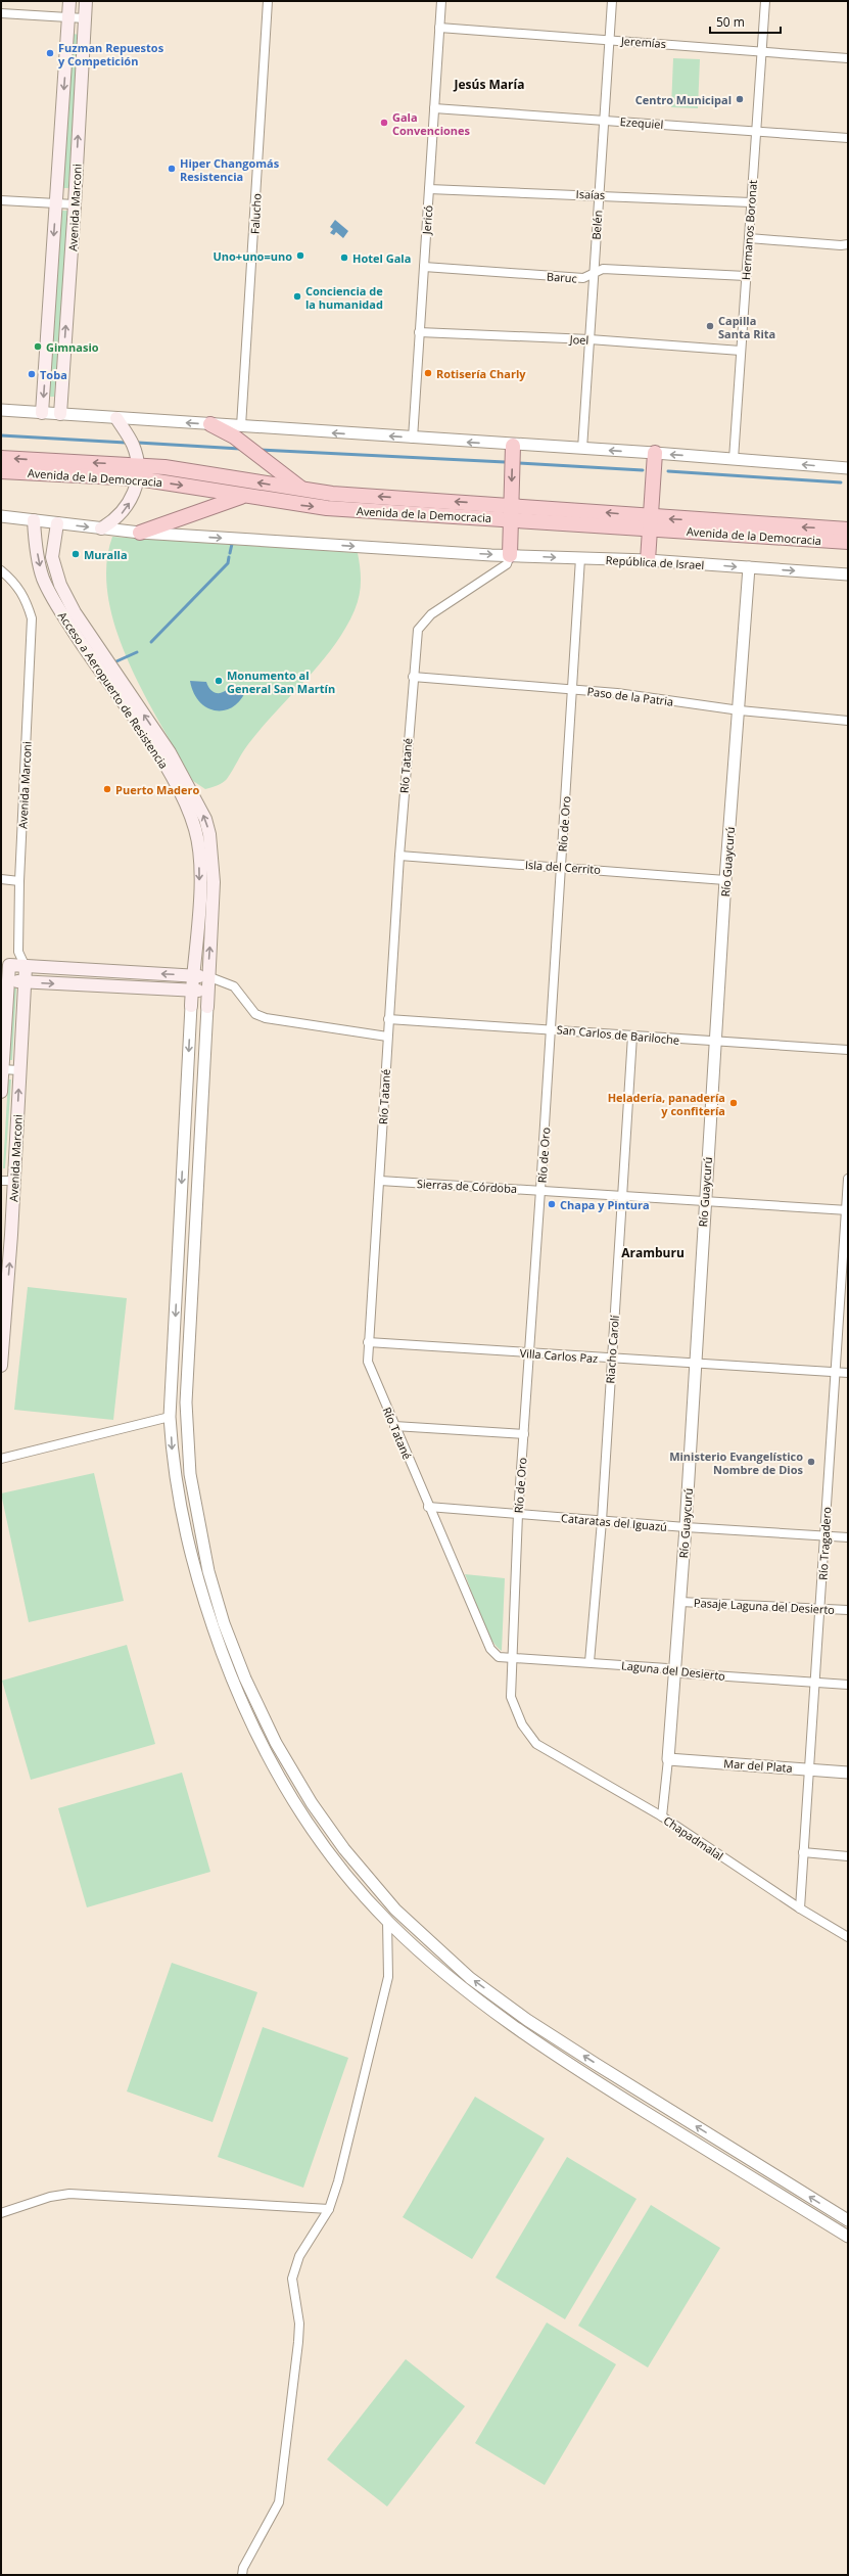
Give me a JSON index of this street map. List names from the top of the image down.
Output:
{
  "streets": {
    "highway": ["Avenida de la Democracia"],
    "main road": ["Avenida Marconi", "Acceso a Aeropuerto de Resistencia"],
    "street": [
      "Jeremías",
      "Ezequiel",
      "Isaías",
      "Falucho",
      "Jericó",
      "Belén",
      "Hermanos Boronat",
      "Baruc",
      "Joel",
      "República de Israel",
      "Paso de la Patria",
      "Río Tatané",
      "Río de Oro",
      "Río Guaycurú",
      "Isla del Cerrito",
      "San Carlos de Bariloche",
      "Sierras de Córdoba",
      "Riacho Carolí",
      "Villa Carlos Paz",
      "Cataratas del Iguazú",
      "Río Tragadero",
      "Pasaje Laguna del Desierto",
      "Laguna del Desierto",
      "Mar del Plata",
      "Chapadmalal"
    ]
  },
  "crossings": [
    ["Jeremías", "Jericó"],
    ["Jeremías", "Belén"],
    ["Jeremías", "Hermanos Boronat"],
    ["Ezequiel", "Jericó"],
    ["Ezequiel", "Belén"],
    ["Ezequiel", "Hermanos Boronat"],
    ["Isaías", "Jericó"],
    ["Isaías", "Belén"],
    ["Isaías", "Hermanos Boronat"],
    ["Jericó", "Baruc"],
    ["Jericó", "Joel"],
    ["Belén", "Baruc"],
    ["Belén", "Joel"],
    ["Hermanos Boronat", "Baruc"],
    ["Hermanos Boronat", "Joel"],
    ["República de Israel", "Río Tatané"],
    ["República de Israel", "Río de Oro"],
    ["República de Israel", "Río Guaycurú"],
    ["Paso de la Patria", "Río Tatané"],
    ["Paso de la Patria", "Río de Oro"],
    ["Paso de la Patria", "Río Guaycurú"],
    ["Río Tatané", "Isla del Cerrito"],
    ["Río Tatané", "San Carlos de Bariloche"],
    ["Río Tatané", "Sierras de Córdoba"],
    ["Río Tatané", "Villa Carlos Paz"],
    ["Río Tatané", "Cataratas del Iguazú"],
    ["Río Tatané", "Laguna del Desierto"],
    ["Río de Oro", "Isla del Cerrito"],
    ["Río de Oro", "San Carlos de Bariloche"],
    ["Río de Oro", "Sierras de Córdoba"],
    ["Río de Oro", "Villa Carlos Paz"],
    ["Río de Oro", "Cataratas del Iguazú"],
    ["Río de Oro", "Laguna del Desierto"],
    ["Río de Oro", "Chapadmalal"],
    ["Río Guaycurú", "Isla del Cerrito"],
    ["Río Guaycurú", "San Carlos de Bariloche"],
    ["Río Guaycurú", "Sierras de Córdoba"],
    ["Río Guaycurú", "Villa Carlos Paz"],
    ["Río Guaycurú", "Cataratas del Iguazú"],
    ["Río Guaycurú", "Pasaje Laguna del Desierto"],
    ["Río Guaycurú", "Laguna del Desierto"],
    ["Río Guaycurú", "Mar del Plata"],
    ["Río Guaycurú", "Chapadmalal"],
    ["San Carlos de Bariloche", "Riacho Carolí"],
    ["Sierras de Córdoba", "Riacho Carolí"],
    ["Sierras de Córdoba", "Río Tragadero"],
    ["Riacho Carolí", "Villa Carlos Paz"],
    ["Riacho Carolí", "Cataratas del Iguazú"],
    ["Riacho Carolí", "Laguna del Desierto"],
    ["Villa Carlos Paz", "Río Tragadero"],
    ["Cataratas del Iguazú", "Río Tragadero"],
    ["Río Tragadero", "Pasaje Laguna del Desierto"],
    ["Río Tragadero", "Laguna del Desierto"],
    ["Río Tragadero", "Mar del Plata"],
    ["Río Tragadero", "Chapadmalal"]
  ],
  "one_way": ["República de Israel"],
  "districts": ["Jesús María", "Aramburu"],
  "places": [
    "Fuzman Repuestos y Competición",
    "Centro Municipal",
    "Gala Convenciones",
    "Hiper Changomás Resistencia",
    "Uno+uno=uno",
    "Hotel Gala",
    "Conciencia de la humanidad",
    "Capilla Santa Rita",
    "Gimnasio",
    "Rotisería Charly",
    "Toba",
    "Muralla",
    "Monumento al General San Martín",
    "Puerto Madero",
    "Heladería, panadería y confitería",
    "Chapa y Pintura",
    "Ministerio Evangelístico Nombre de Dios"
  ],
  "scale_bar": "50 m"
}
